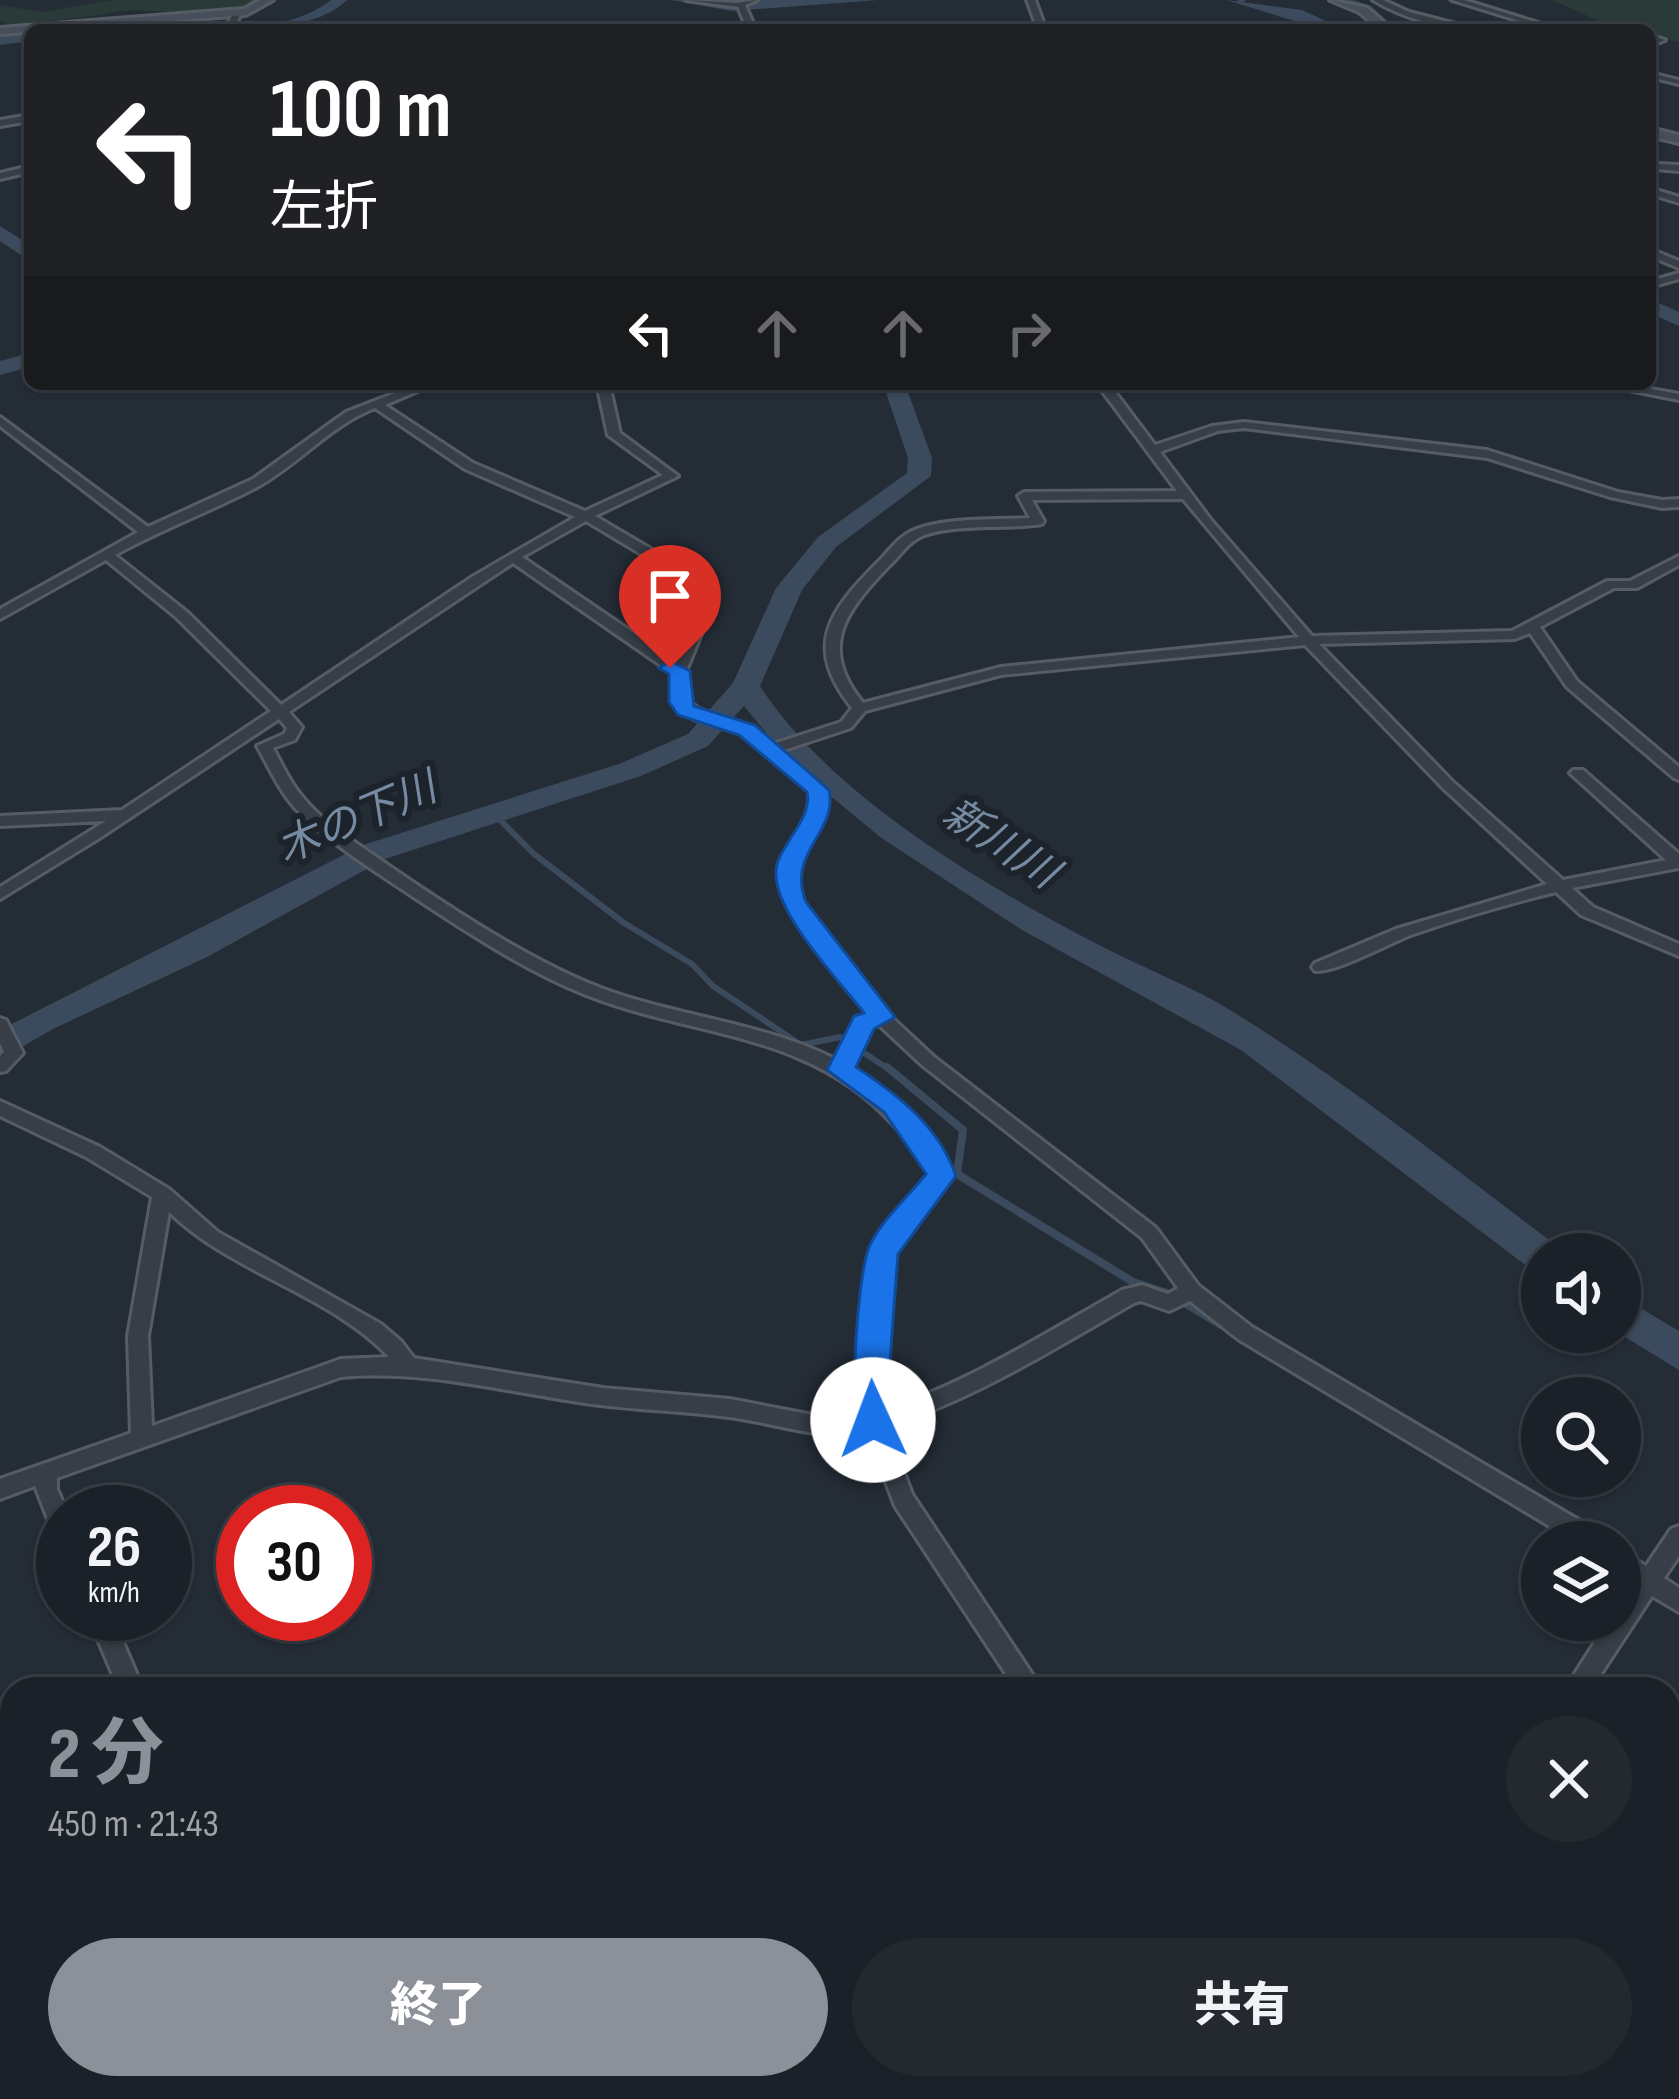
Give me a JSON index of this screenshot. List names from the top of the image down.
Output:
{
  "water": ["木の下川", "新川川"],
  "page": {
    "turn": ["100 m", "左折"],
    "speed": "26 km/h",
    "limit": "30",
    "heading": ["2 分", "450 m · 21:43"],
    "buttons": ["終了", "共有"]
  }
}
